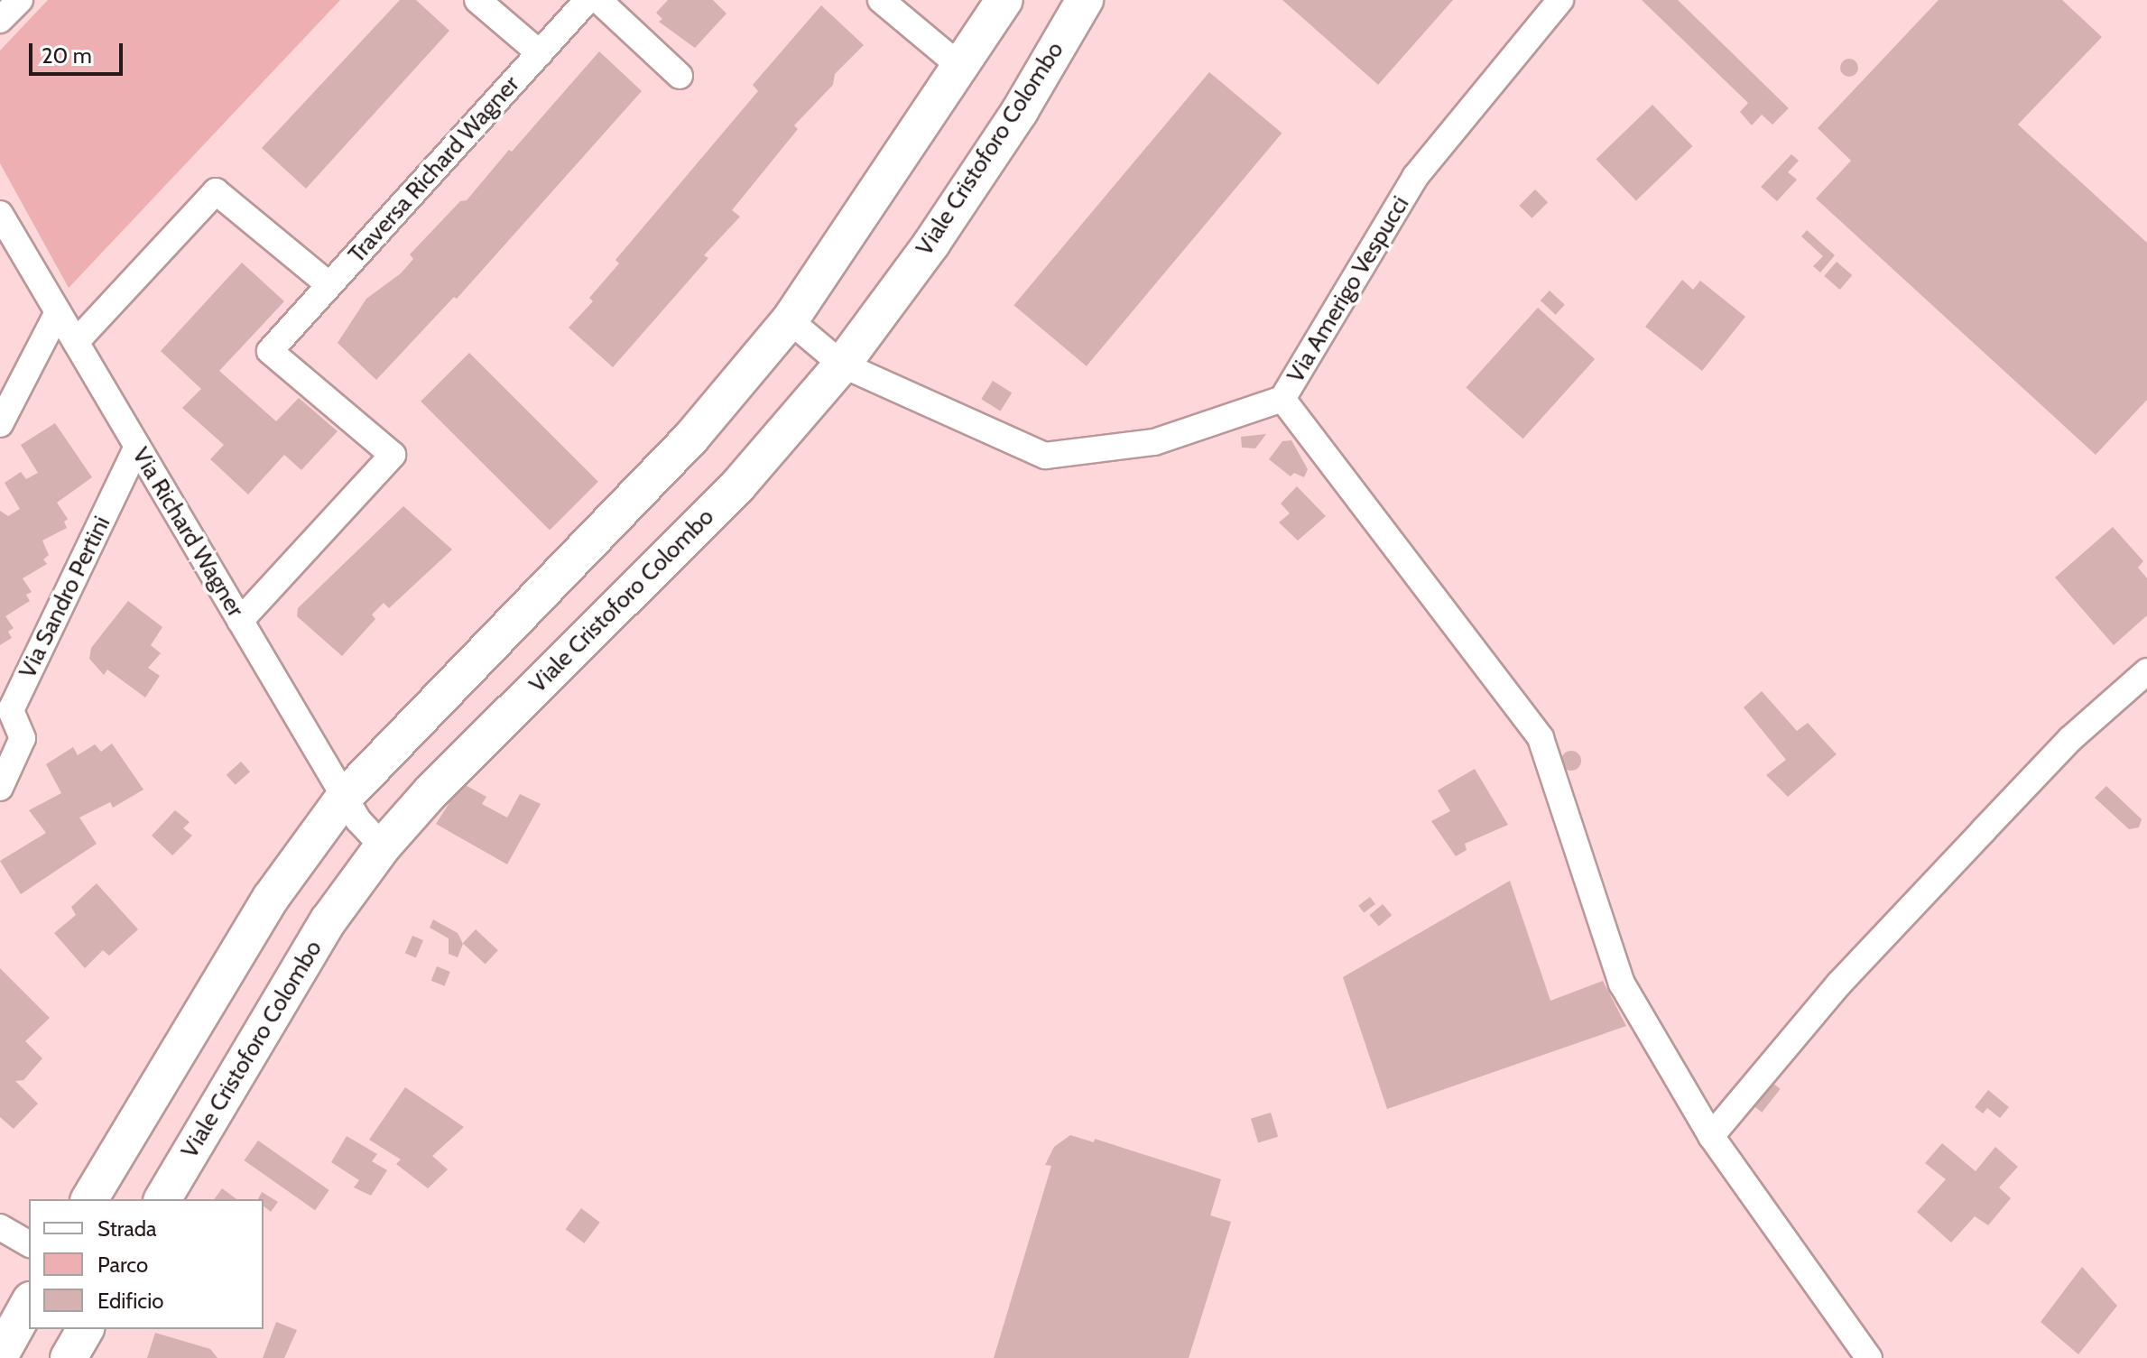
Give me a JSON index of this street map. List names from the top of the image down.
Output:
{
  "streets": {
    "main road": ["Viale Cristoforo Colombo"],
    "street": [
      "Traversa Richard Wagner",
      "Via Amerigo Vespucci",
      "Via Richard Wagner",
      "Via Sandro Pertini"
    ]
  },
  "crossings": [
    ["Viale Cristoforo Colombo", "Via Amerigo Vespucci"],
    ["Viale Cristoforo Colombo", "Via Richard Wagner"],
    ["Traversa Richard Wagner", "Via Richard Wagner"],
    ["Via Richard Wagner", "Via Sandro Pertini"]
  ],
  "legend": ["Strada", "Parco", "Edificio"],
  "scale_bar": "20 m"
}
